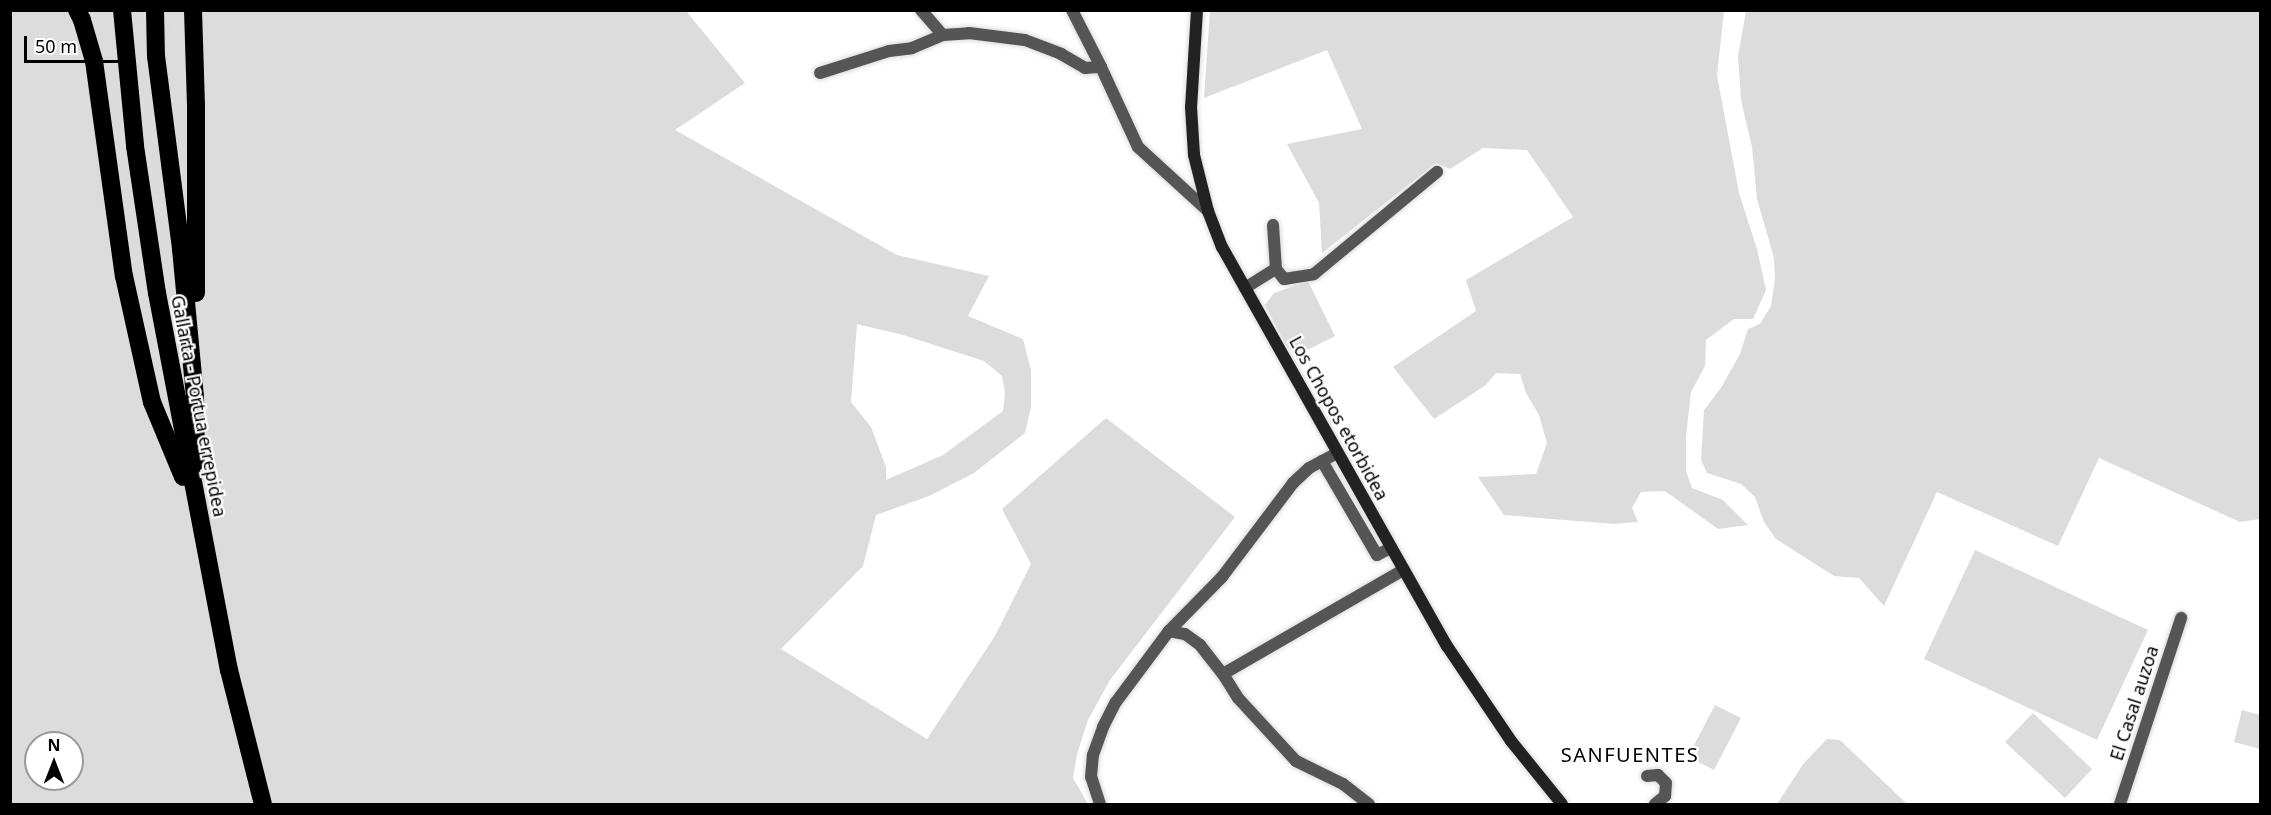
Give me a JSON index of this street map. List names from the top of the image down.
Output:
{
  "streets": {
    "highway": ["Gallarta - Portua errepidea"],
    "street": ["Los Chopos etorbidea", "El Casal auzoa"]
  },
  "districts": ["SANFUENTES"],
  "scale_bar": "50 m",
  "north": "top"
}
